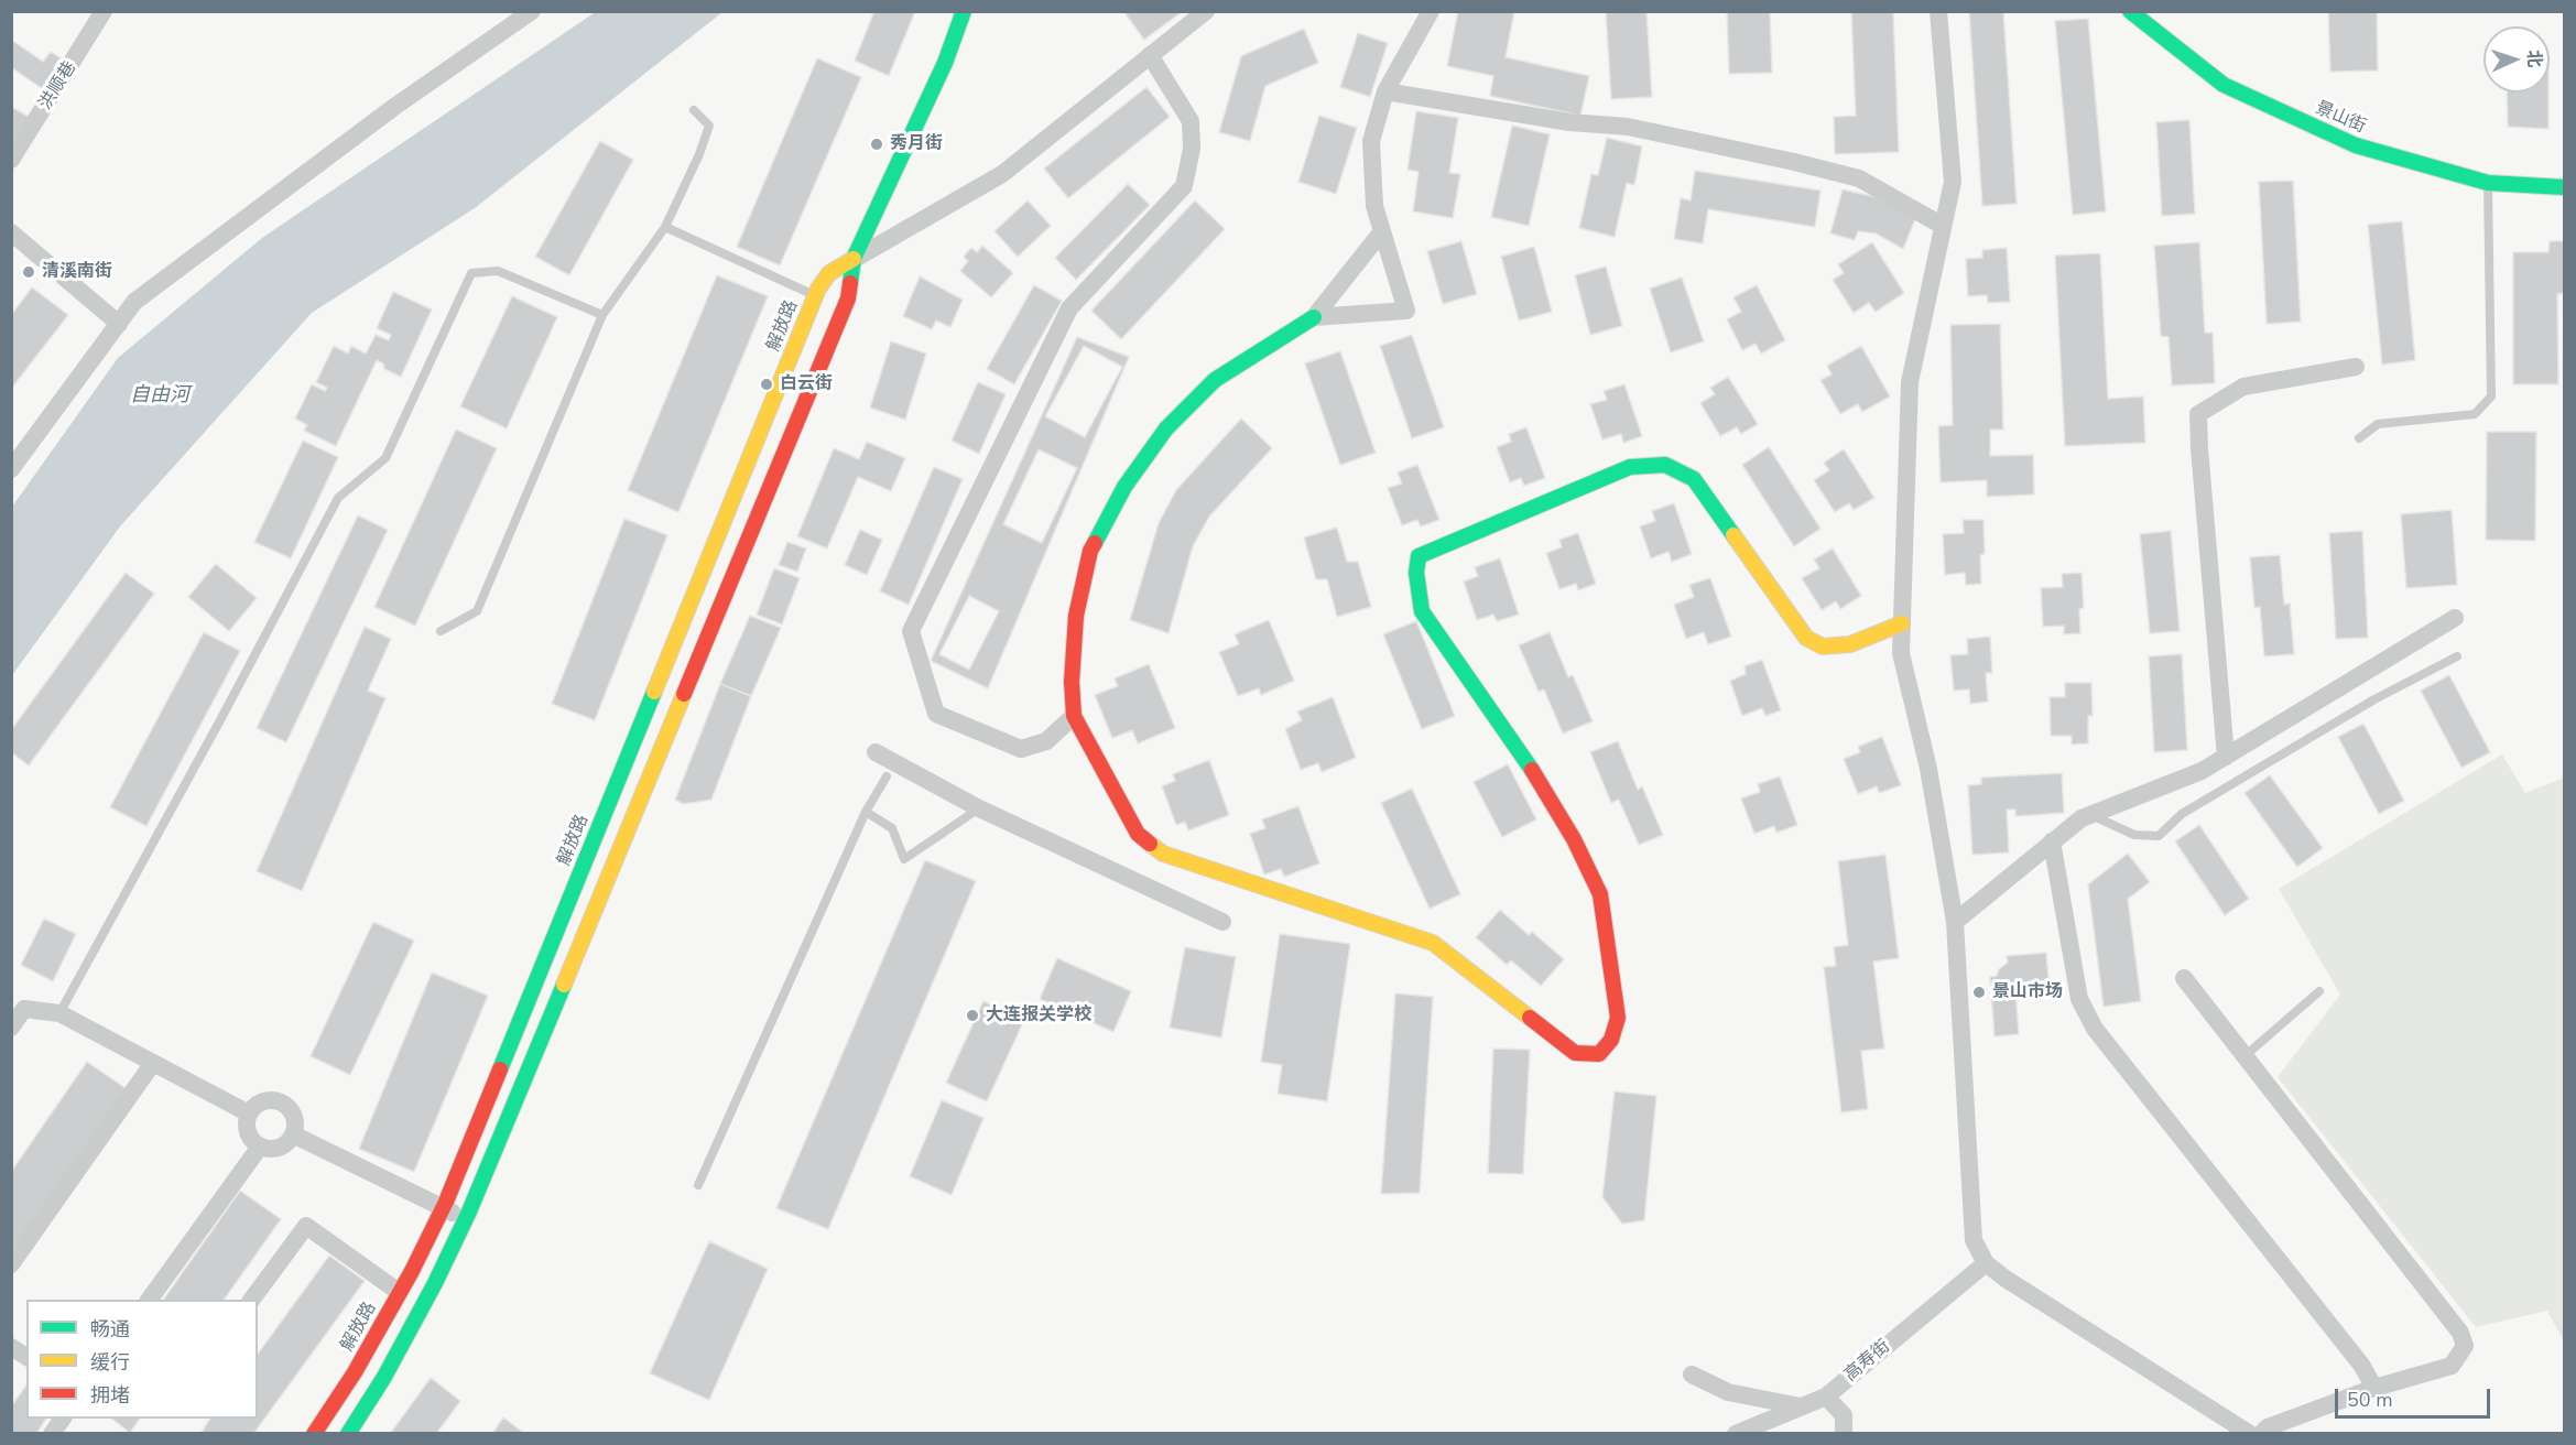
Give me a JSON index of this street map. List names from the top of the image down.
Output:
{
  "streets": {
    "main road": ["景山街", "解放路"],
    "street": ["洪顺巷", "高寿街"]
  },
  "water": ["自由河"],
  "places": [
    "秀月街",
    "清溪南街",
    "白云街",
    "景山市场",
    "大连报关学校"
  ],
  "legend": ["畅通", "缓行", "拥堵"],
  "scale_bar": "50 m",
  "north": "right"
}
